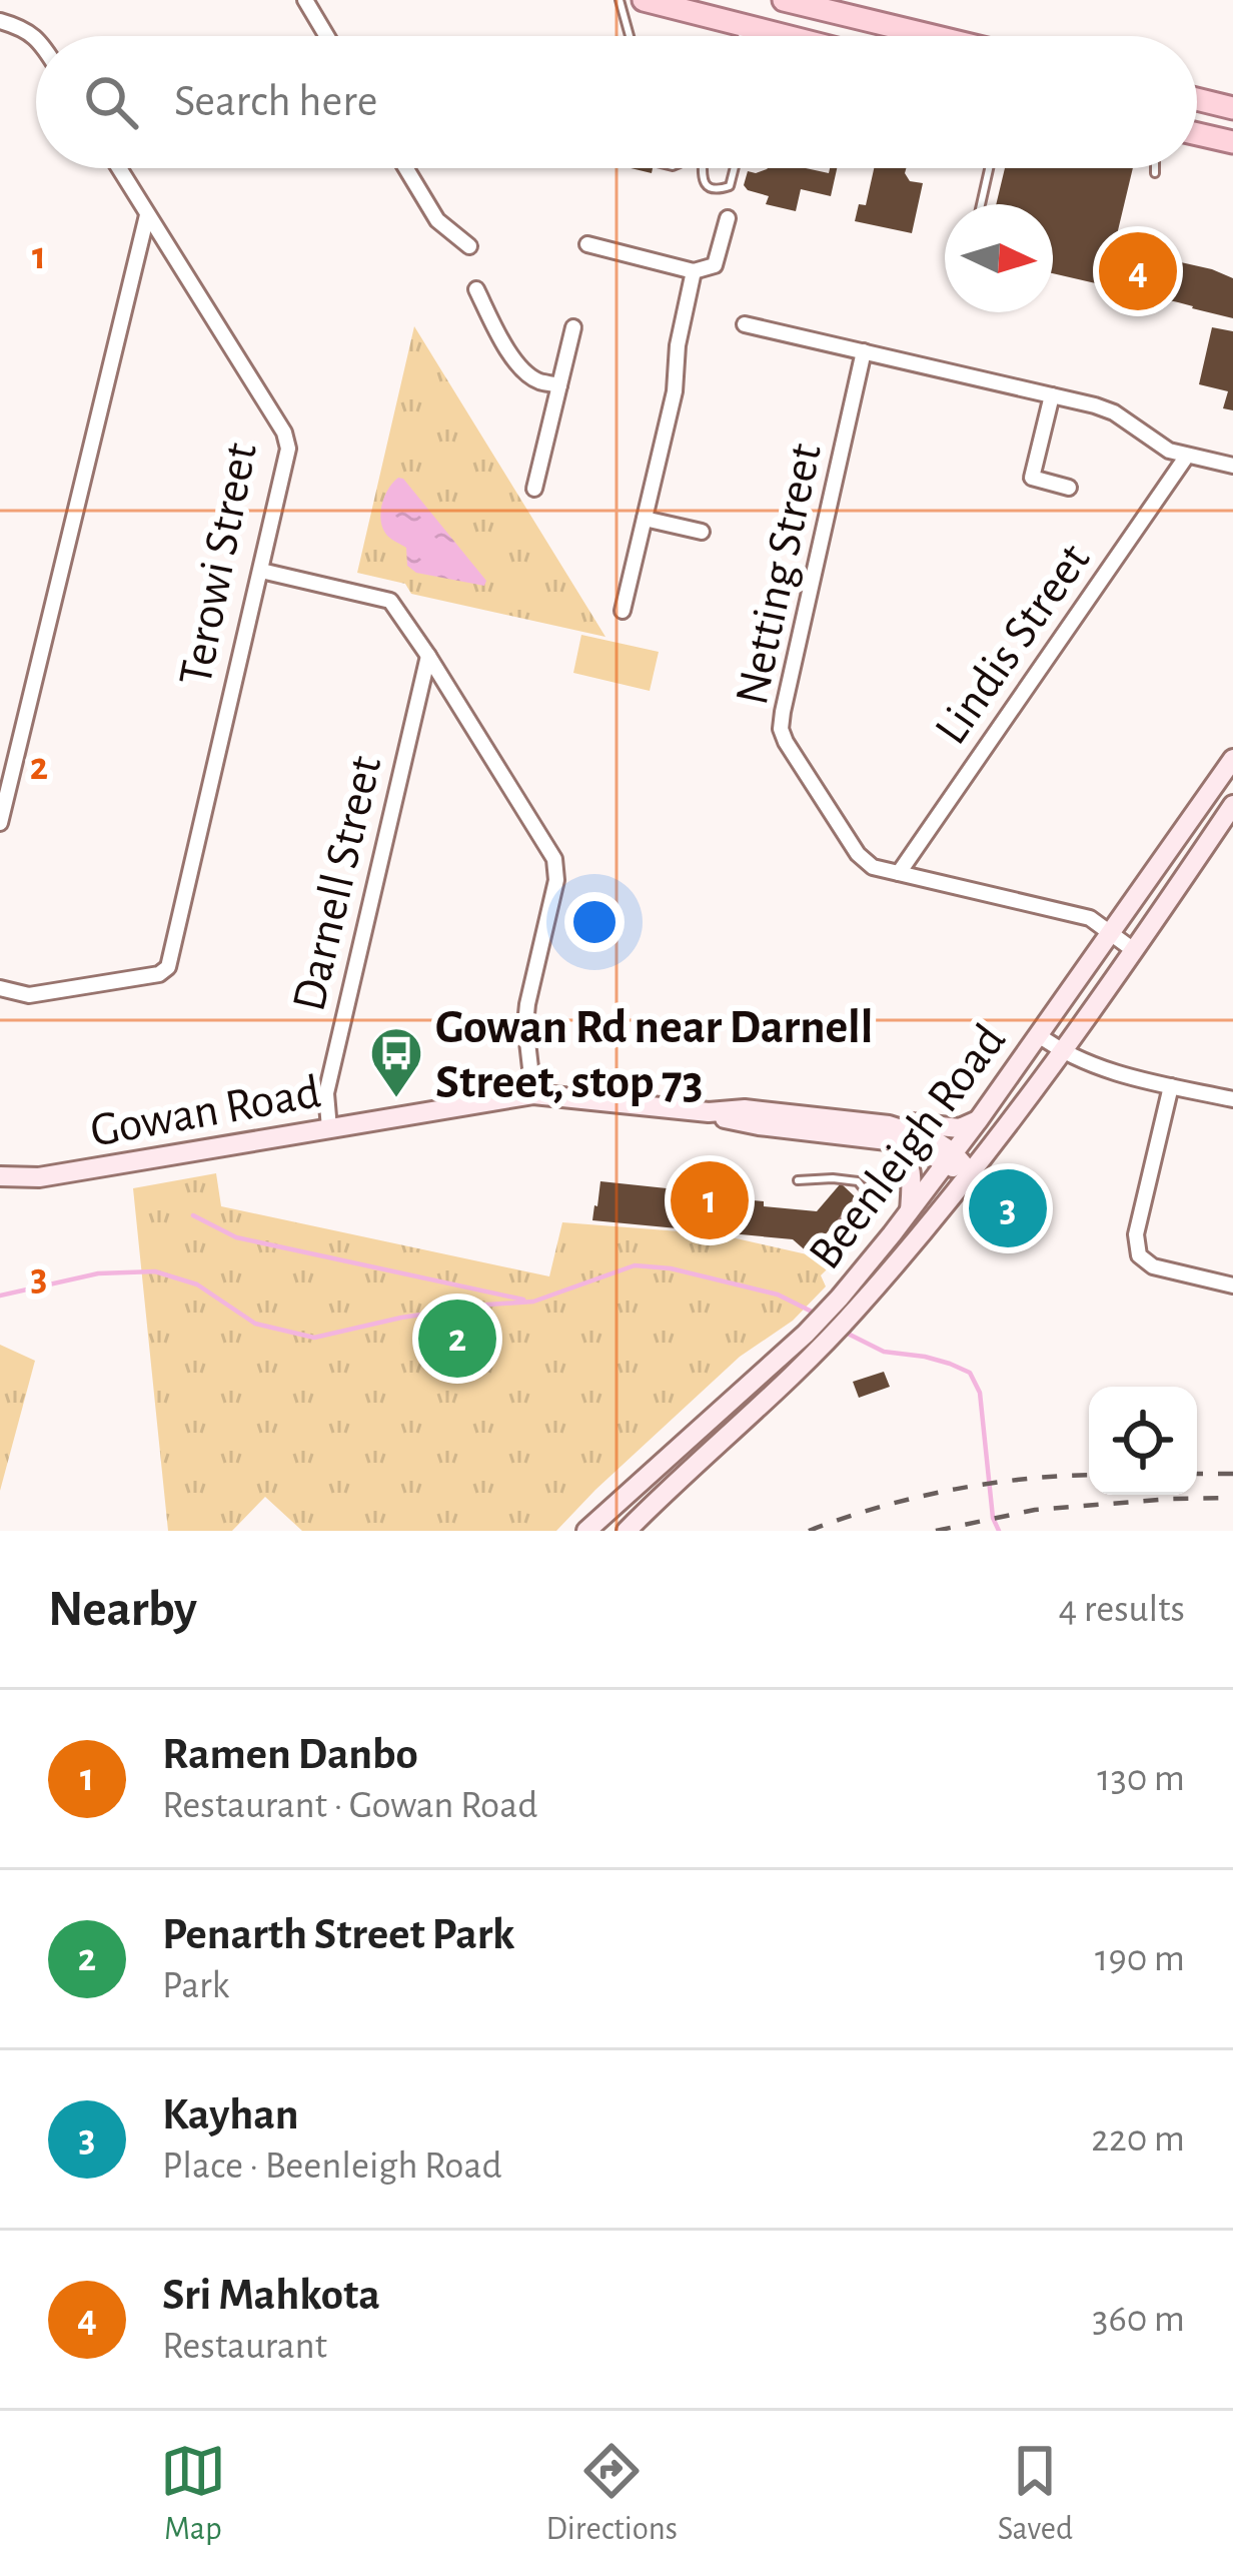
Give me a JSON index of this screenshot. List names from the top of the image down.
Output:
{
  "streets": {
    "main road": ["Gowan Road", "Beenleigh Road"],
    "street": [
      "Terowi Street",
      "Netting Street",
      "Lindis Street",
      "Darnell Street"
    ]
  },
  "crossings": [
    ["Netting Street", "Lindis Street"],
    ["Netting Street", "Beenleigh Road"],
    ["Darnell Street", "Gowan Road"],
    ["Gowan Road", "Beenleigh Road"]
  ],
  "places": {
    "bus stop": ["Gowan Rd near Darnell Street, stop 73"]
  },
  "north": "right",
  "page": {
    "search": "Search here",
    "pins": [
      "4",
      "1",
      "3",
      "2"
    ],
    "heading": ["Nearby", "4 results"],
    "list": [
      {
        "mark": "1",
        "name": "Ramen Danbo",
        "note": "Restaurant · Gowan Road",
        "value": "130 m"
      },
      {
        "mark": "2",
        "name": "Penarth Street Park",
        "note": "Park",
        "value": "190 m"
      },
      {
        "mark": "3",
        "name": "Kayhan",
        "note": "Place · Beenleigh Road",
        "value": "220 m"
      },
      {
        "mark": "4",
        "name": "Sri Mahkota",
        "note": "Restaurant",
        "value": "360 m"
      }
    ],
    "nav": ["Map", "Directions", "Saved"]
  },
  "grid": {
    "rows": ["1", "2", "3"]
  }
}
